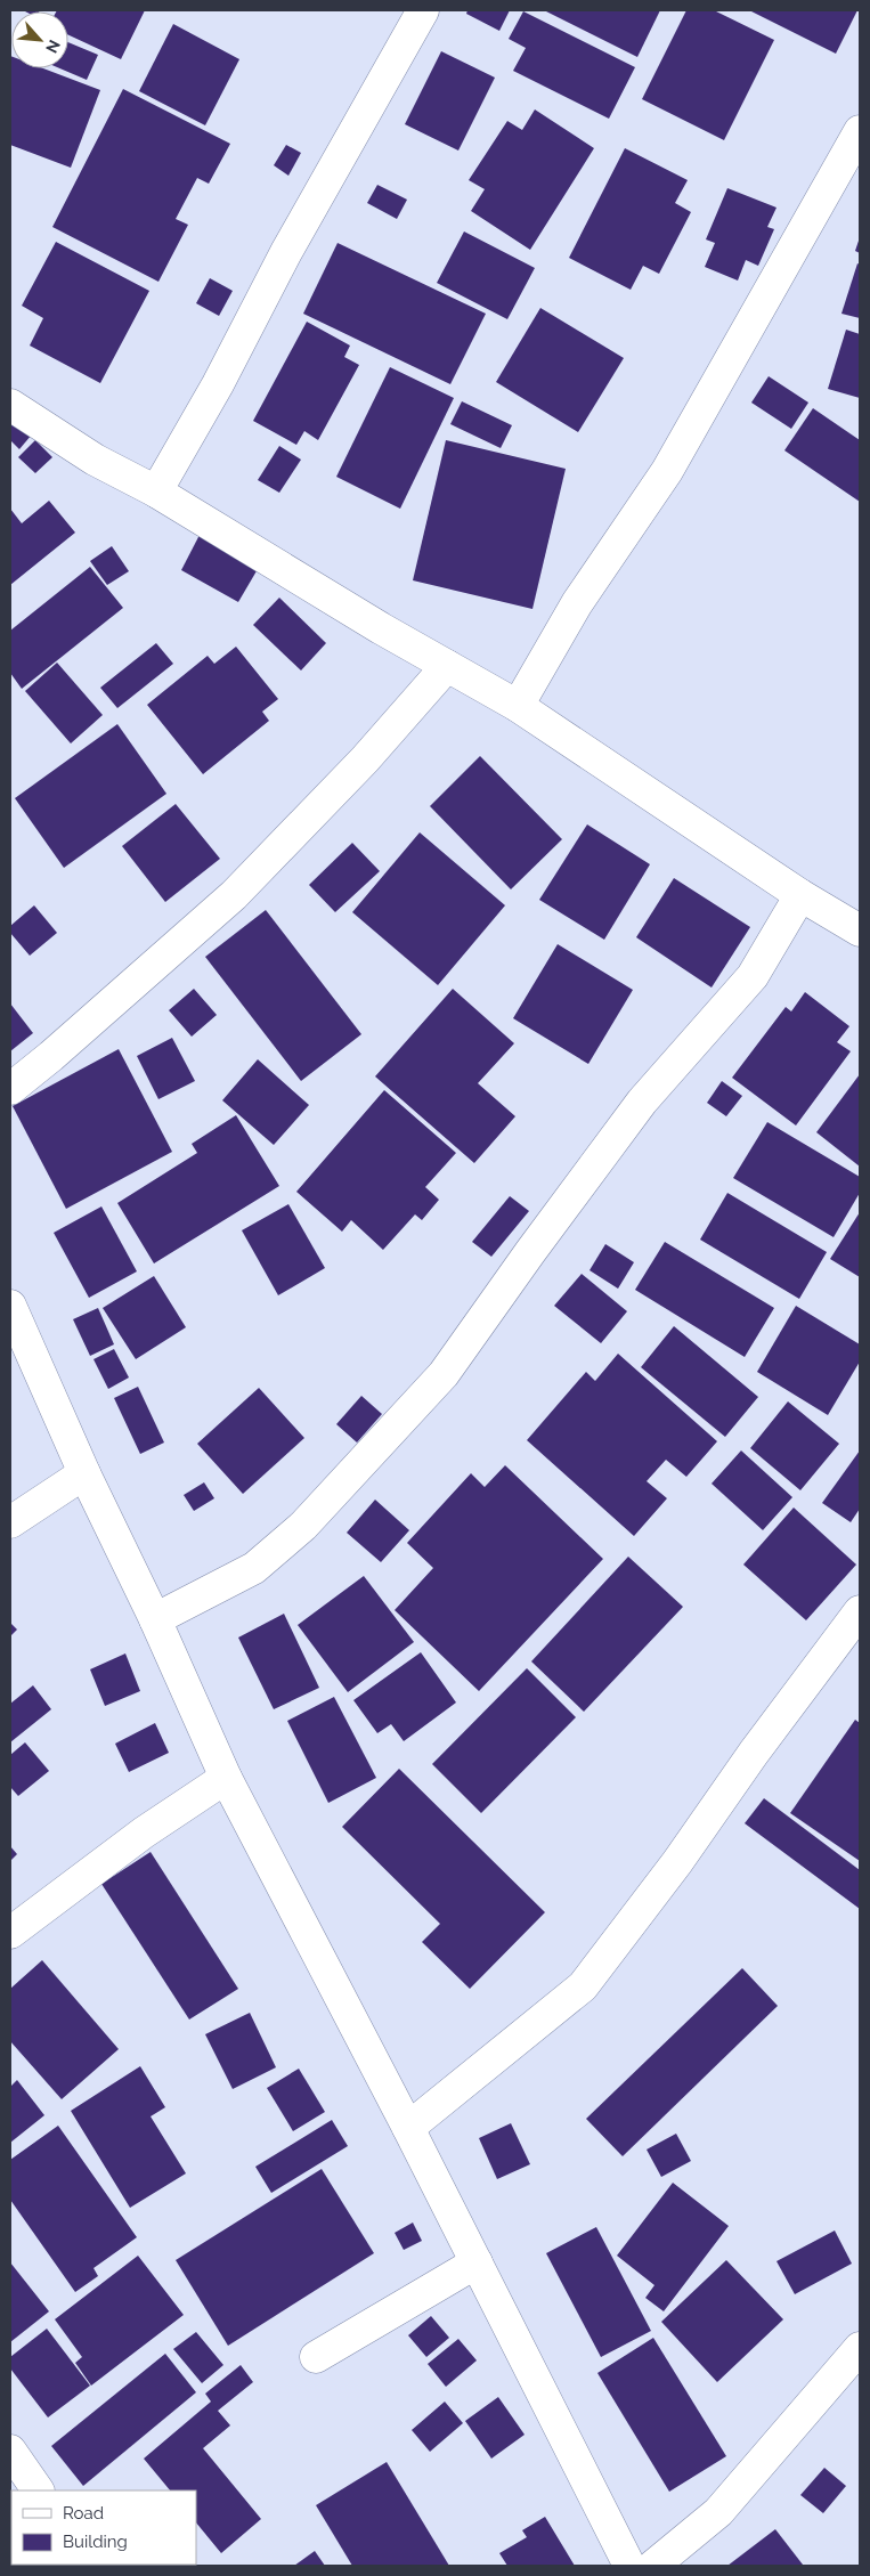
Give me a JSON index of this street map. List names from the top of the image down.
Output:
{
  "legend": ["Road", "Building"],
  "north": "bottom right"
}
